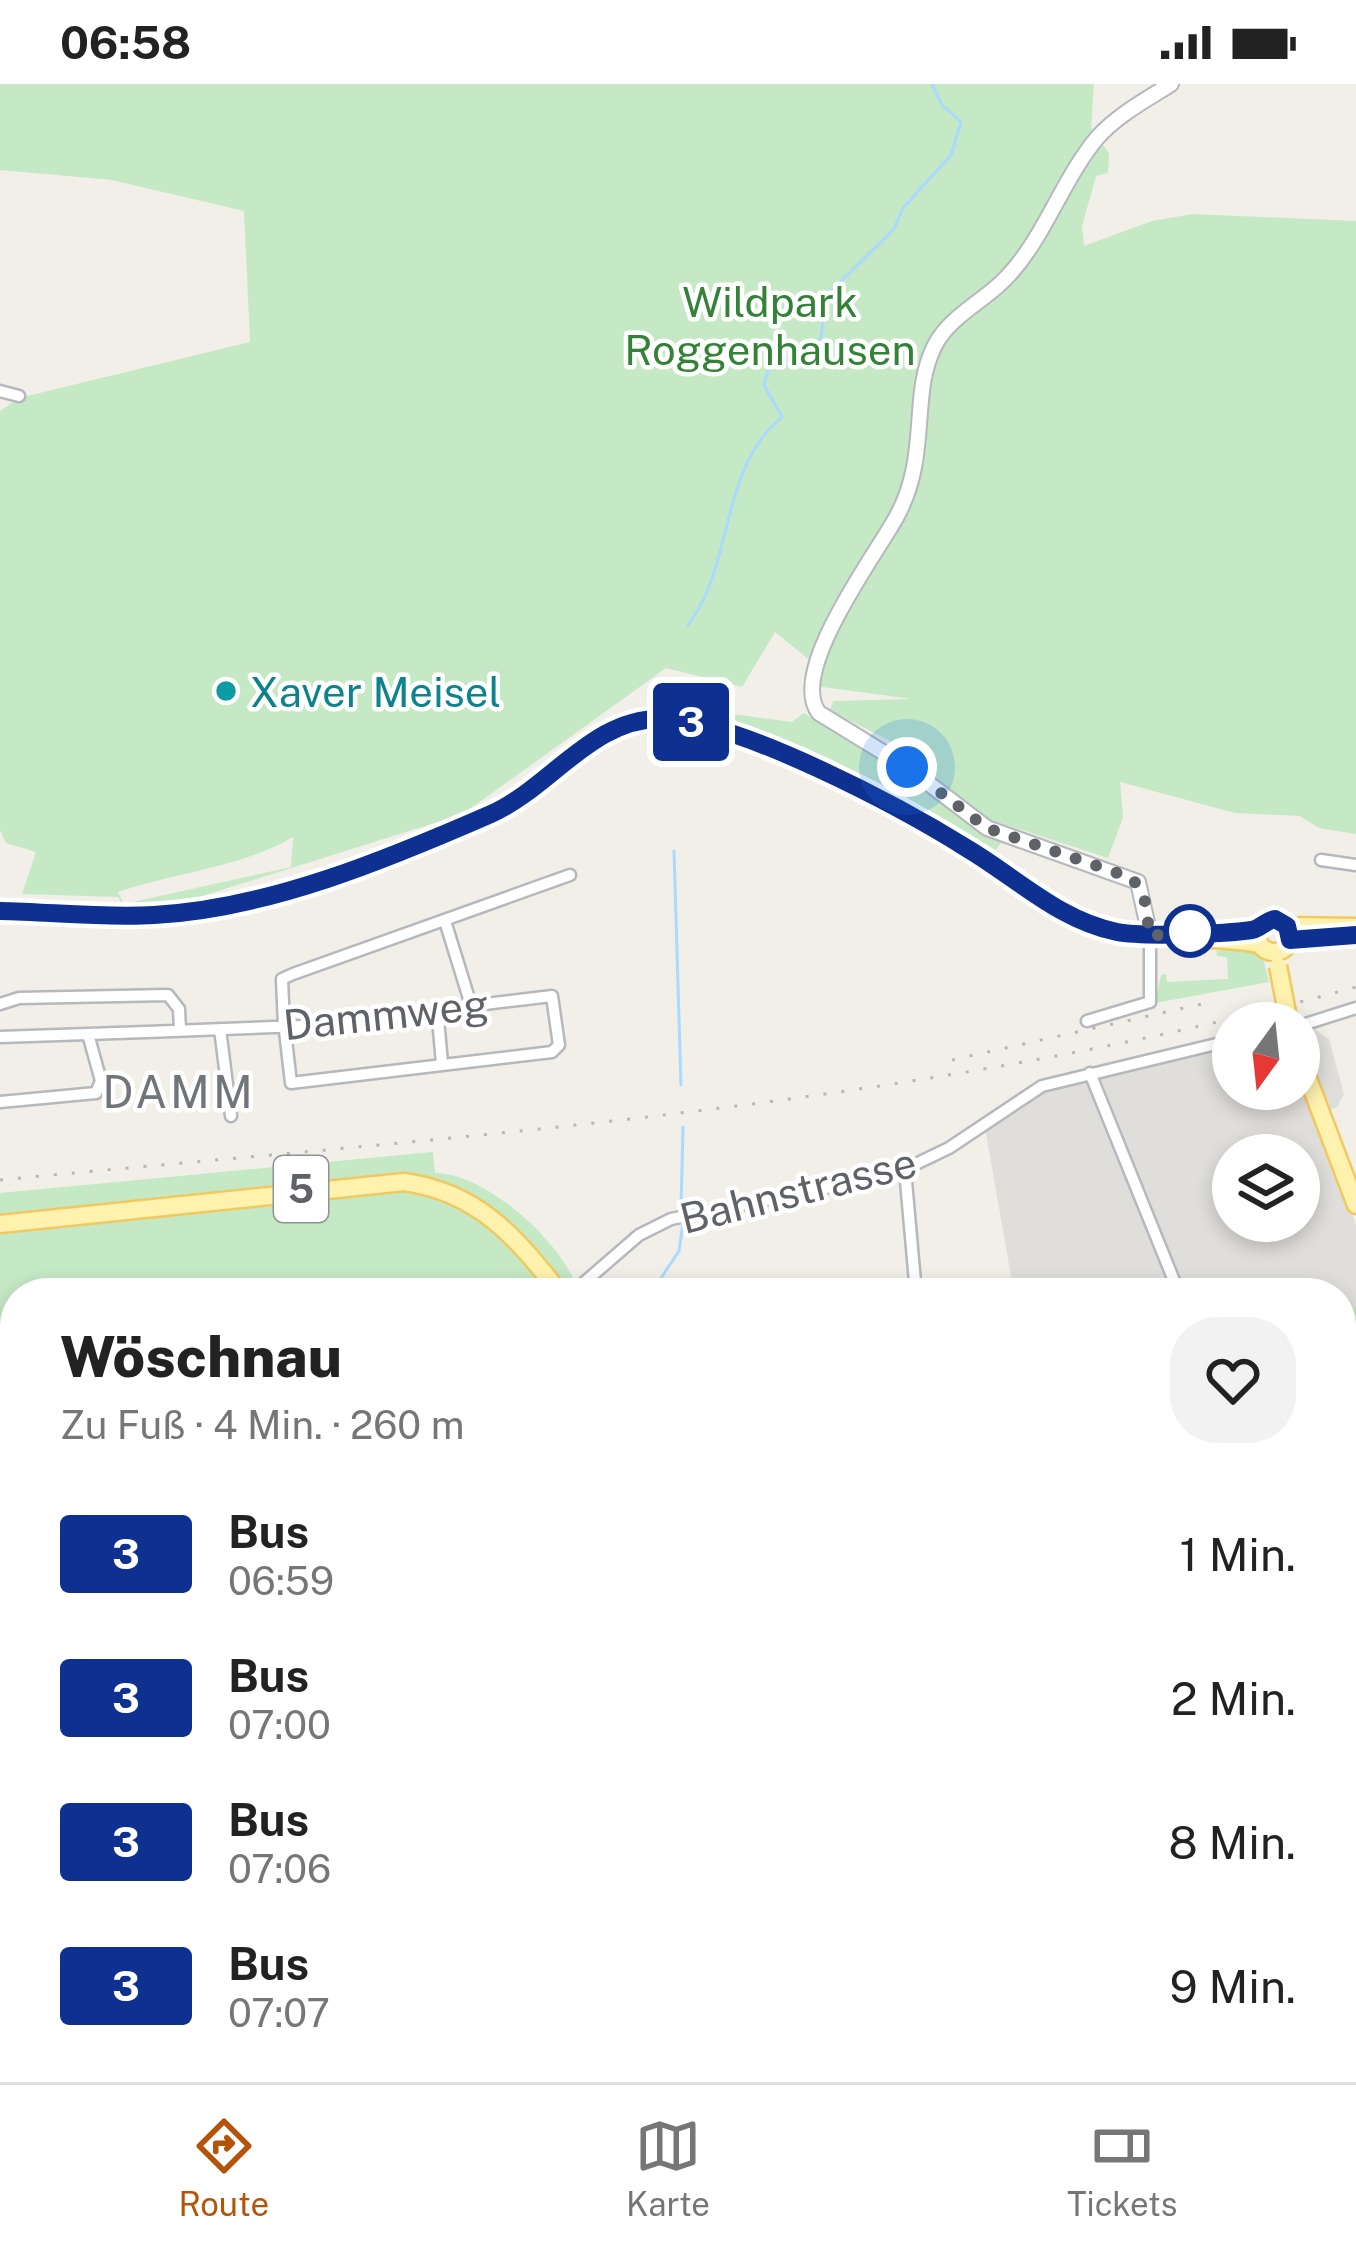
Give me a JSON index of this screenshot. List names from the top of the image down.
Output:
{
  "streets": {
    "main road": ["5"],
    "street": ["Dammweg", "Bahnstrasse"]
  },
  "districts": ["DAMM"],
  "parks": ["Wildpark Roggenhausen"],
  "places": ["Xaver Meisel"],
  "lines": ["bus line 3"],
  "north": "bottom",
  "page": {
    "status": "06:58",
    "on_map": "3",
    "heading": ["Wöschnau", "Zu Fuß · 4 Min. · 260 m"],
    "list": [
      {
        "mark": "3",
        "name": "Bus",
        "note": "06:59",
        "value": "1 Min."
      },
      {
        "mark": "3",
        "name": "Bus",
        "note": "07:00",
        "value": "2 Min."
      },
      {
        "mark": "3",
        "name": "Bus",
        "note": "07:06",
        "value": "8 Min."
      },
      {
        "mark": "3",
        "name": "Bus",
        "note": "07:07",
        "value": "9 Min."
      }
    ],
    "tabs": ["Route", "Karte", "Tickets"]
  }
}
